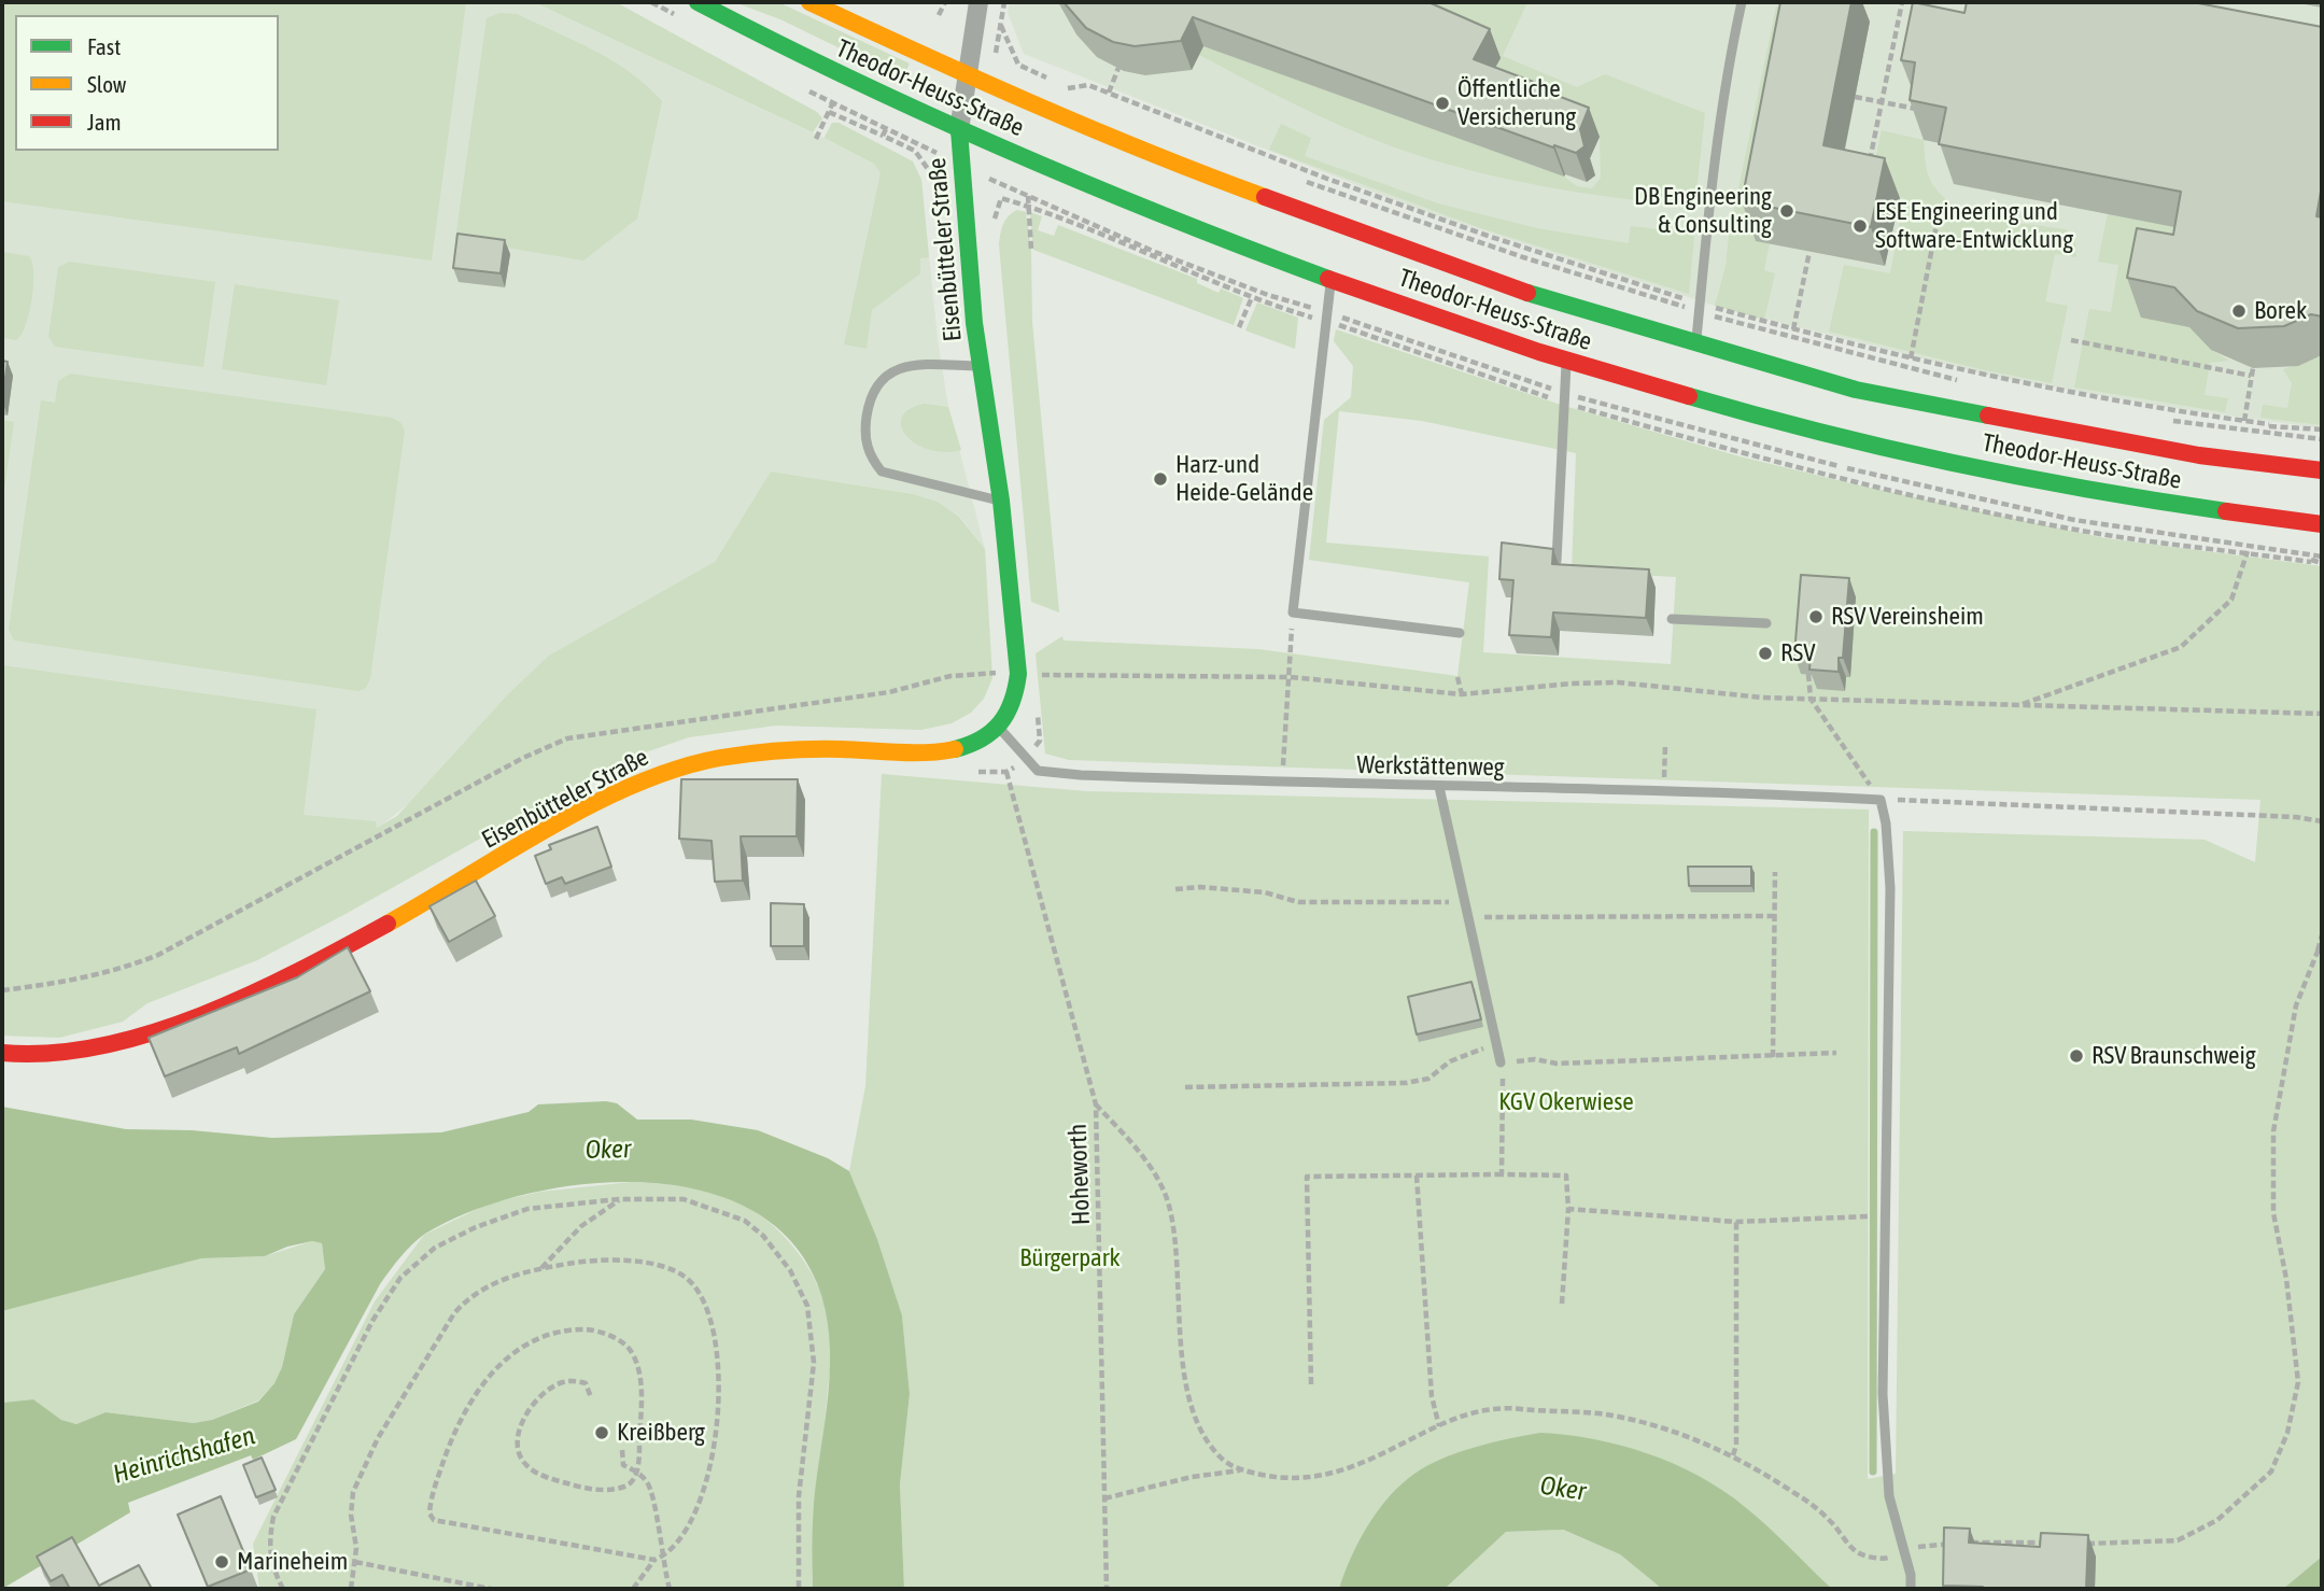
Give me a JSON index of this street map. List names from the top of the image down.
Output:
{
  "streets": {
    "main road": ["Theodor-Heuss-Straße", "Eisenbütteler Straße"],
    "lane": ["Werkstättenweg"],
    "path": ["Hoheworth"]
  },
  "crossings": [
    ["Theodor-Heuss-Straße", "Eisenbütteler Straße"],
    ["Eisenbütteler Straße", "Werkstättenweg"]
  ],
  "water": ["Oker", "Heinrichshafen"],
  "parks": ["KGV Okerwiese", "Bürgerpark"],
  "places": [
    "Öffentliche Versicherung",
    "DB Engineering & Consulting",
    "ESE Engineering und Software-Entwicklung",
    "Borek",
    "Harz-und Heide-Gelände",
    "RSV Vereinsheim",
    "RSV",
    "RSV Braunschweig",
    "Kreißberg",
    "Marineheim"
  ],
  "legend": ["Fast", "Slow", "Jam"]
}
